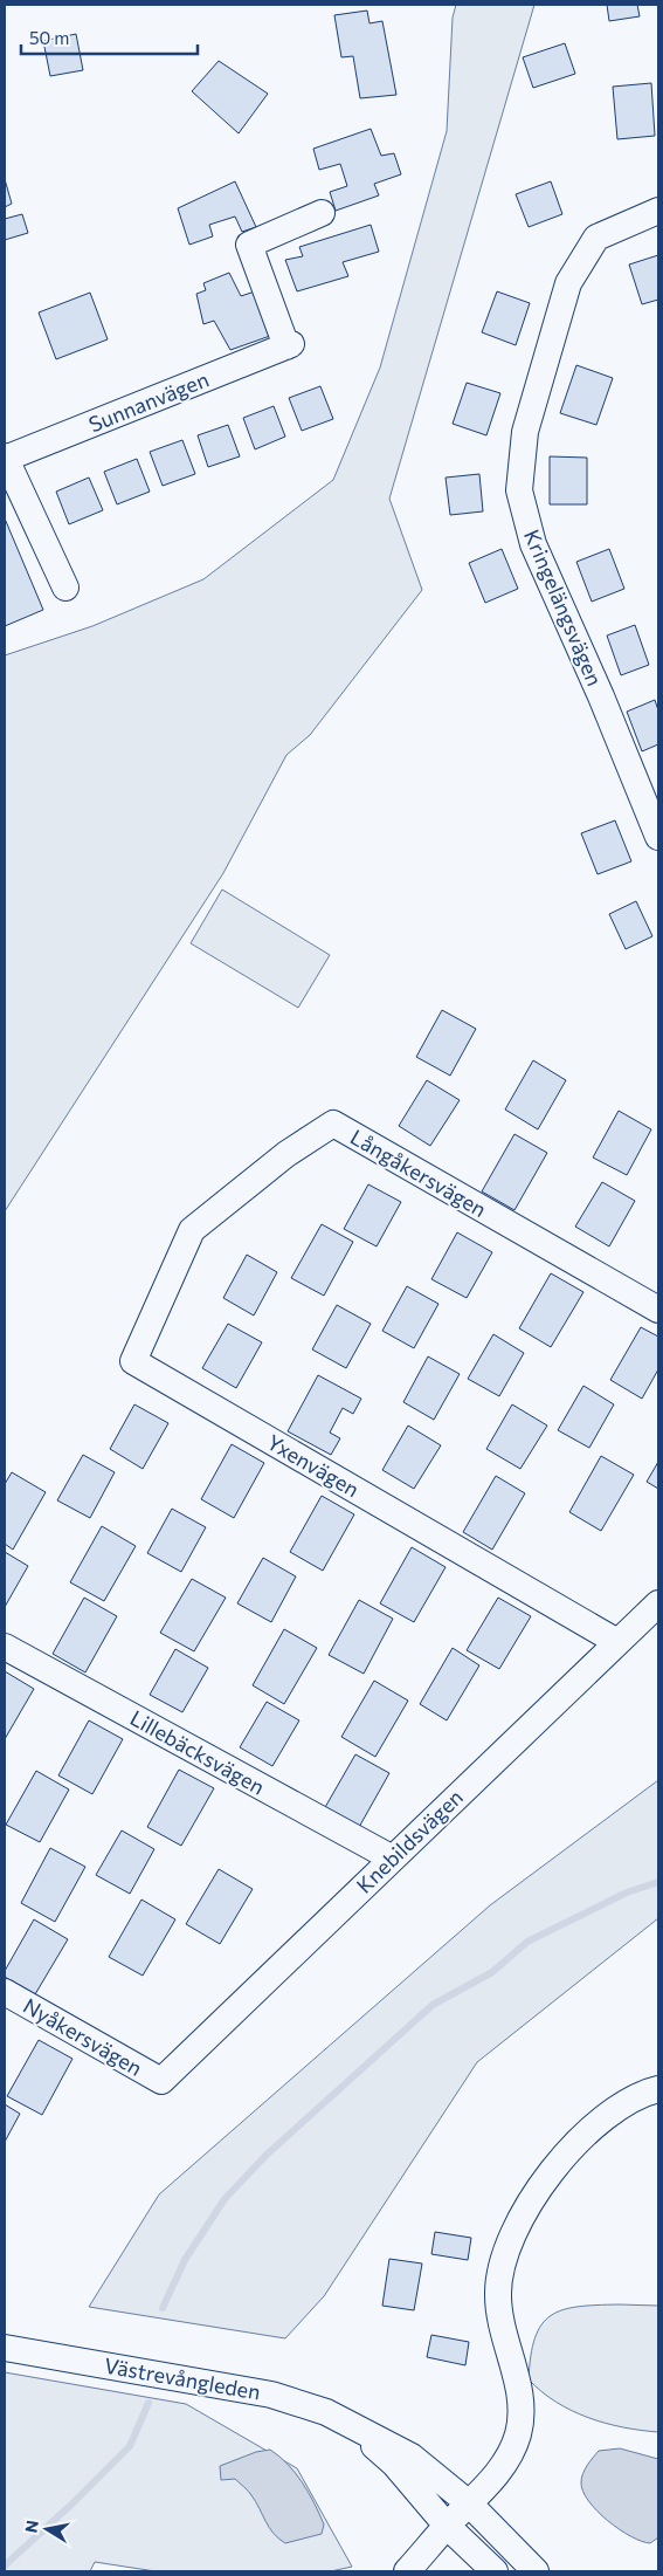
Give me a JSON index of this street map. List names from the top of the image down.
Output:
{
  "streets": {
    "street": [
      "Sunnanvägen",
      "Kringelängsvägen",
      "Långåkersvägen",
      "Yxenvägen",
      "Lillebäcksvägen",
      "Knebildsvägen",
      "Nyåkersvägen",
      "Västrevångleden"
    ]
  },
  "crossings": [
    ["Långåkersvägen", "Yxenvägen"],
    ["Yxenvägen", "Knebildsvägen"],
    ["Lillebäcksvägen", "Knebildsvägen"],
    ["Knebildsvägen", "Nyåkersvägen"]
  ],
  "scale_bar": "50 m",
  "north": "left"
}
